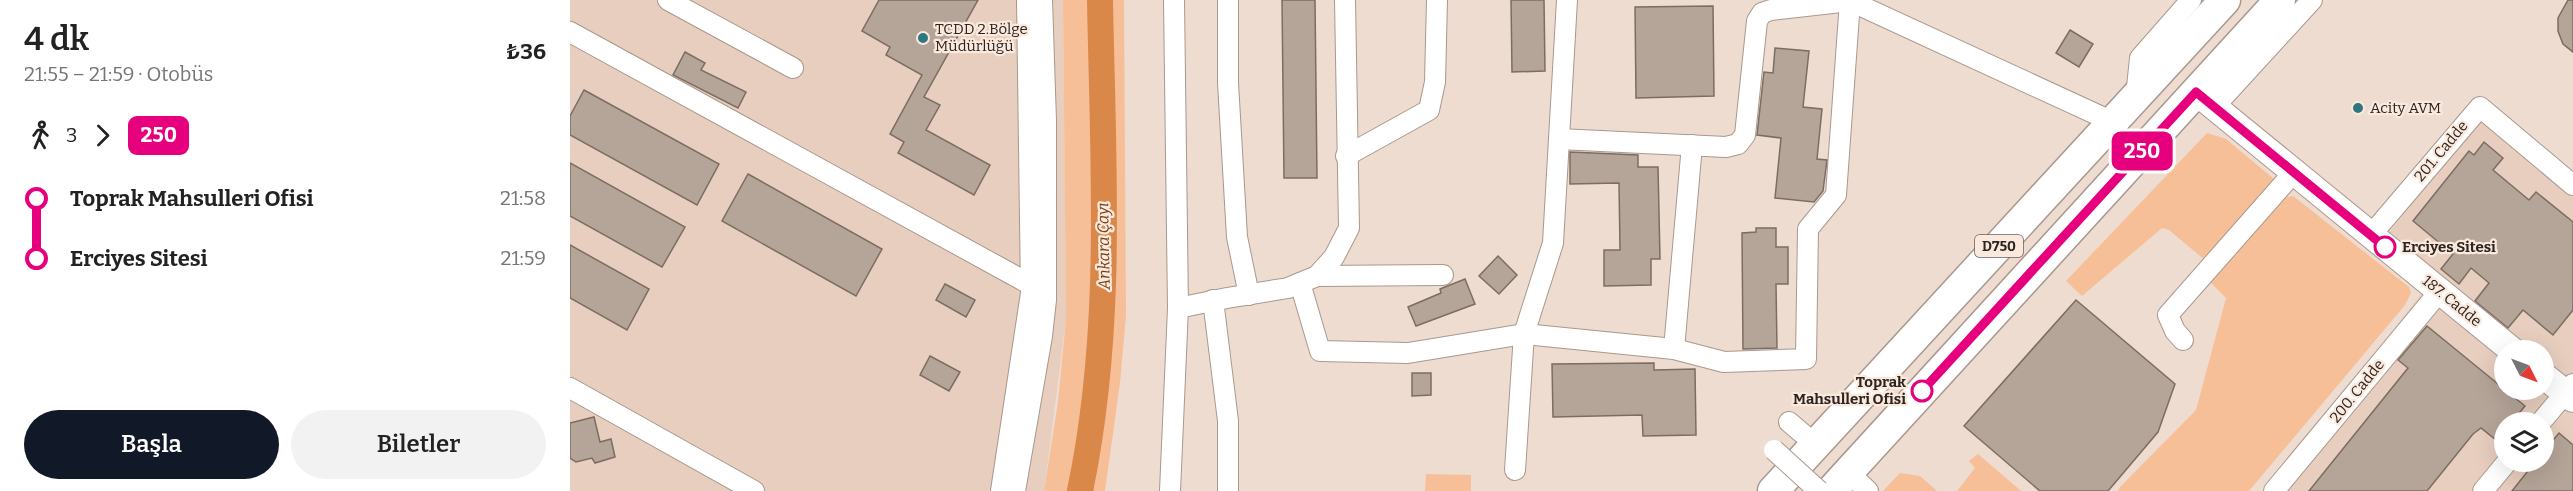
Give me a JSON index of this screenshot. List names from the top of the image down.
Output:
{
  "streets": {
    "highway": ["D750"],
    "main road": ["187. Cadde"],
    "street": ["201. Cadde", "200. Cadde"]
  },
  "crossings": [
    ["201. Cadde", "187. Cadde"],
    ["D750", "187. Cadde"],
    ["187. Cadde", "200. Cadde"]
  ],
  "water": ["Ankara Çayı"],
  "places": [
    "TCDD 2.Bölge Müdürlüğü",
    "Acity AVM",
    "Erciyes Sitesi",
    "Toprak Mahsulleri Ofisi"
  ],
  "lines": ["bus line 250"],
  "north": "bottom right",
  "page": {
    "heading": ["4 dk", "21:55 – 21:59 · Otobüs", "₺36"],
    "on_map": "250",
    "legs": ["3", "250"],
    "list": [
      {
        "name": "Toprak Mahsulleri Ofisi",
        "value": "21:58"
      },
      {
        "name": "Erciyes Sitesi",
        "value": "21:59"
      }
    ],
    "buttons": ["Başla", "Biletler"]
  }
}
